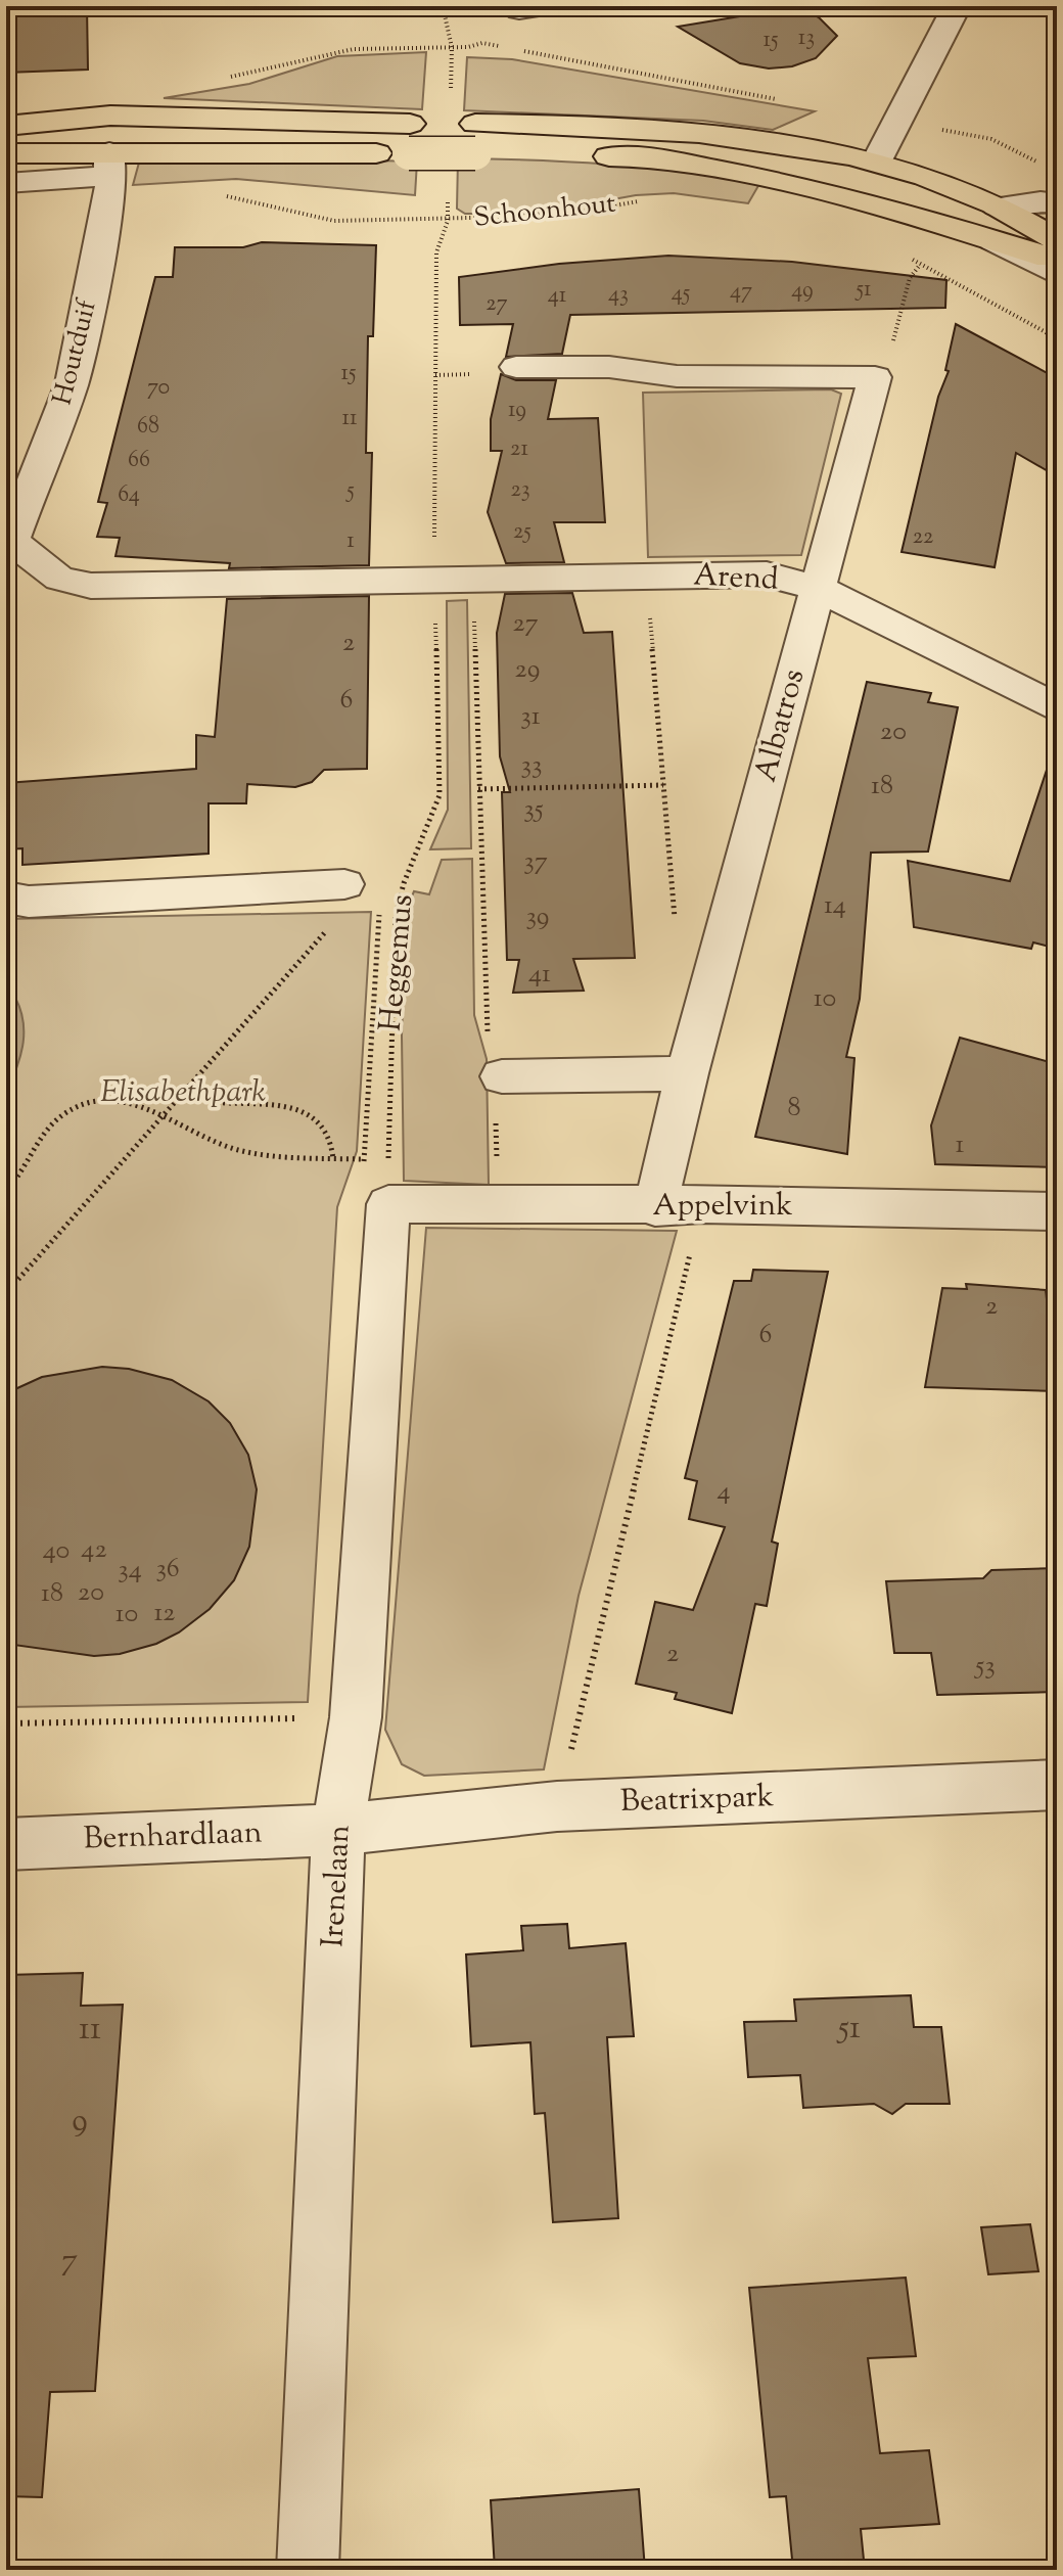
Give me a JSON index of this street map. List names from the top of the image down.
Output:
{
  "streets": {
    "main road": ["Schoonhout"],
    "street": [
      "Houtduif",
      "Arend",
      "Albatros",
      "Appelvink",
      "Beatrixpark",
      "Bernhardlaan",
      "Irenelaan"
    ],
    "path": ["Heggemus"]
  },
  "crossings": [
    ["Schoonhout", "Heggemus"],
    ["Arend", "Albatros"],
    ["Arend", "Heggemus"],
    ["Albatros", "Appelvink"],
    ["Heggemus", "Appelvink"],
    ["Heggemus", "Irenelaan"],
    ["Appelvink", "Irenelaan"],
    ["Beatrixpark", "Bernhardlaan"],
    ["Beatrixpark", "Irenelaan"],
    ["Bernhardlaan", "Irenelaan"]
  ],
  "parks": ["Elisabethpark"],
  "house_numbers": [
    "13",
    "15",
    "51",
    "49",
    "47",
    "45",
    "43",
    "41",
    "27",
    "15",
    "70",
    "19",
    "11",
    "68",
    "21",
    "66",
    "23",
    "5",
    "64",
    "25",
    "22",
    "1",
    "27",
    "2",
    "29",
    "6",
    "31",
    "20",
    "33",
    "18",
    "35",
    "37",
    "14",
    "39",
    "41",
    "10",
    "8",
    "1",
    "2",
    "6",
    "4",
    "42",
    "40",
    "36",
    "34",
    "20",
    "18",
    "12",
    "10",
    "2",
    "53",
    "51",
    "11",
    "9",
    "7"
  ]
}
